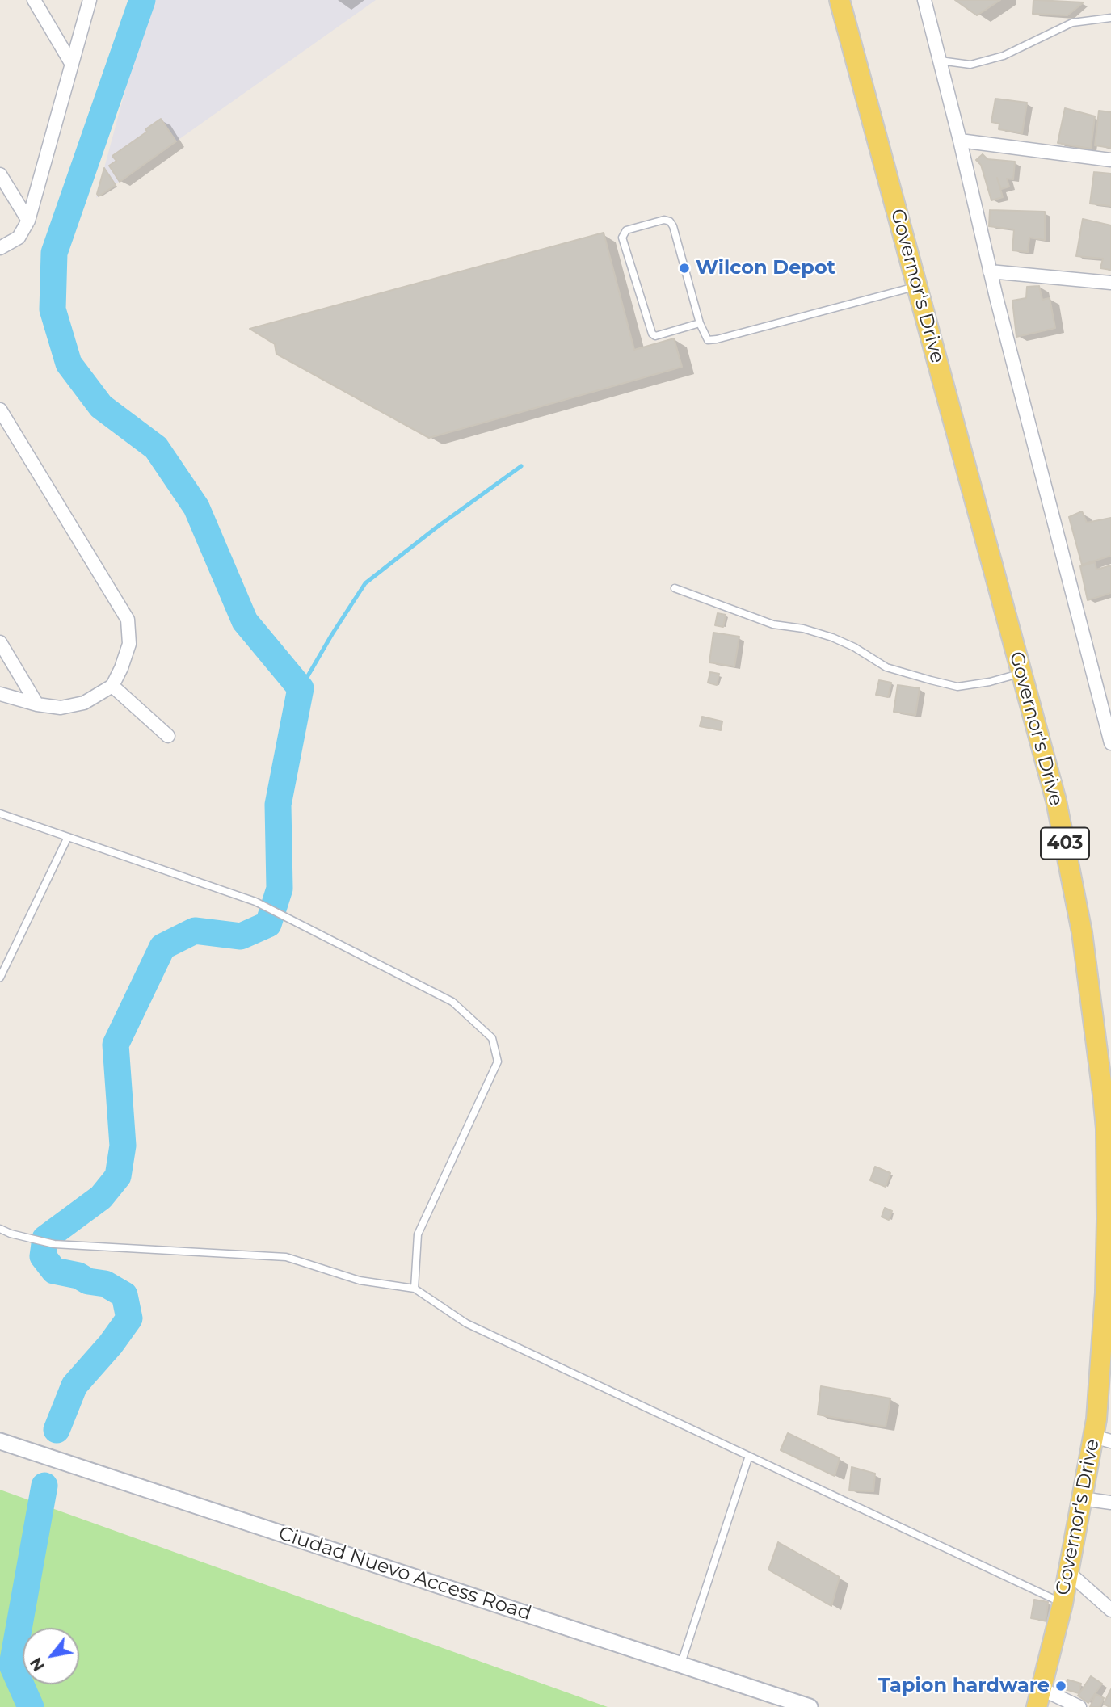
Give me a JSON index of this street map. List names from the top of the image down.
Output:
{
  "streets": {
    "main road": ["Governor's Drive", "403"],
    "street": ["Ciudad Nuevo Access Road"]
  },
  "places": ["Wilcon Depot", "Tapion hardware"],
  "north": "bottom left"
}
